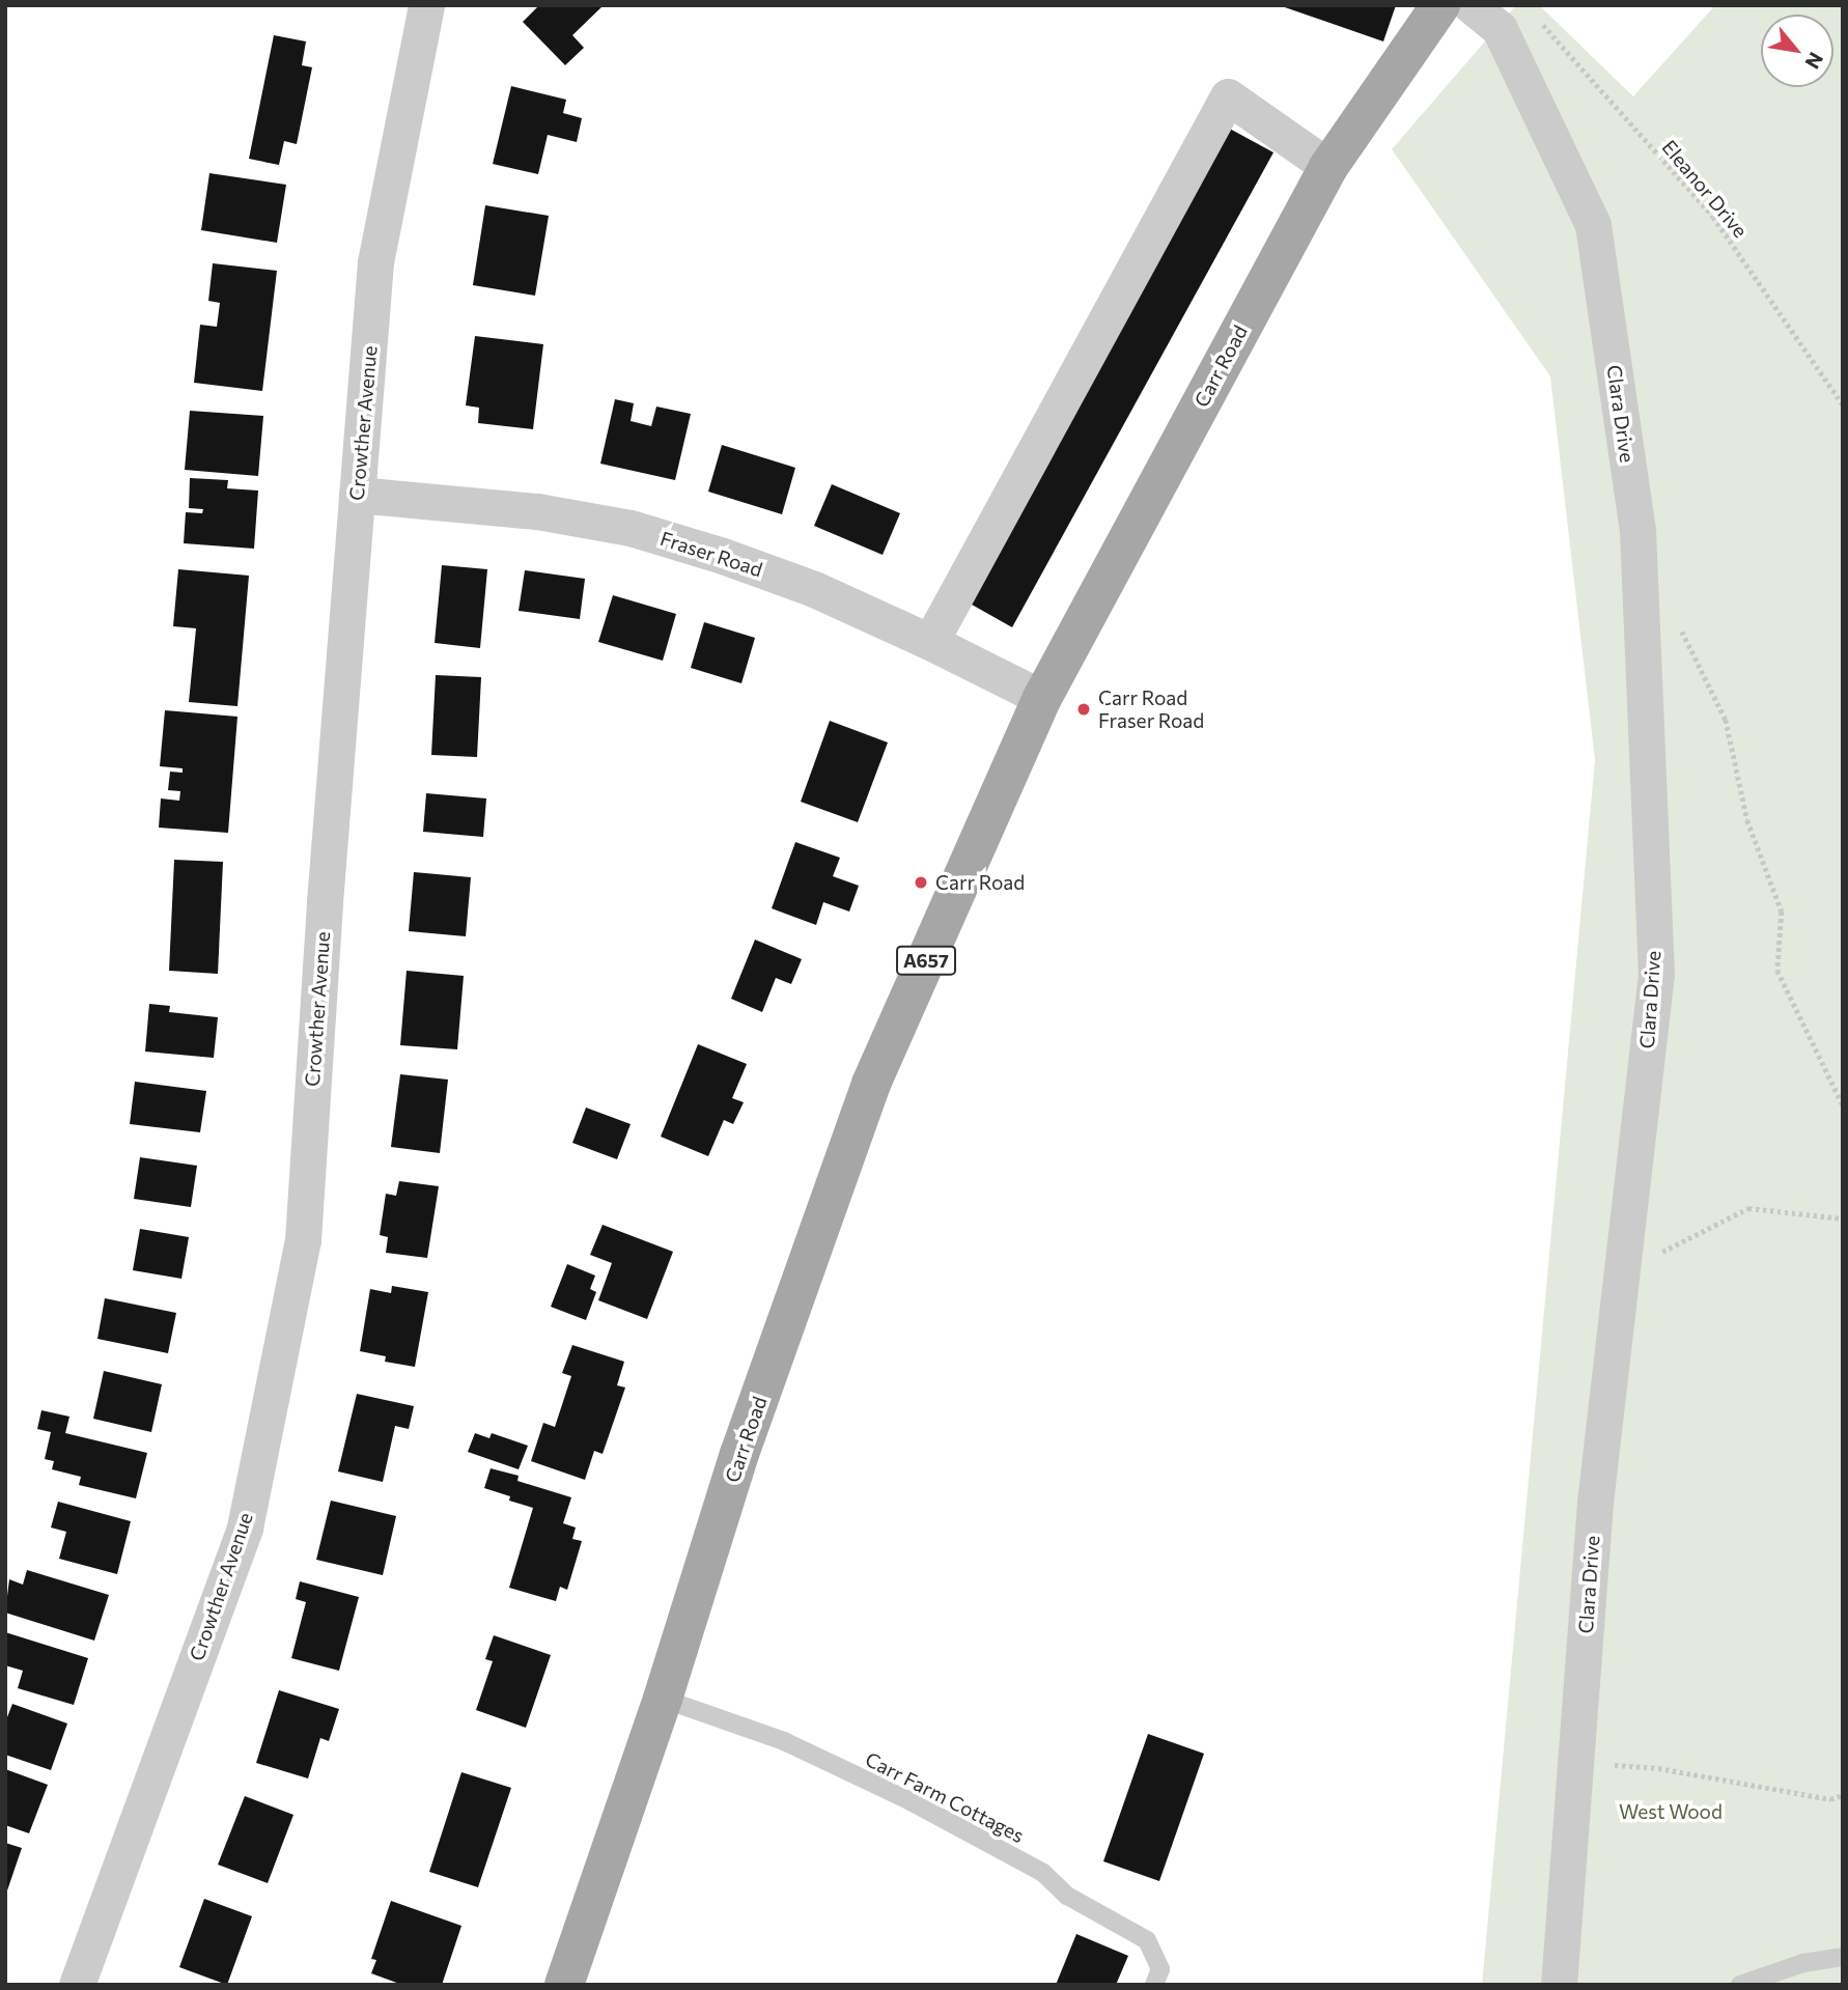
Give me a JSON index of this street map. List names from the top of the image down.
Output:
{
  "streets": {
    "main road": ["Carr Road", "A657"],
    "street": ["Clara Drive", "Crowther Avenue", "Fraser Road"],
    "lane": ["Carr Farm Cottages"],
    "path": ["Eleanor Drive"]
  },
  "crossings": [
    ["Carr Road", "Fraser Road"],
    ["Carr Road", "Carr Farm Cottages"],
    ["Crowther Avenue", "Fraser Road"]
  ],
  "parks": ["West Wood"],
  "places": ["Carr Road Fraser Road", "Carr Road"],
  "north": "bottom right"
}
